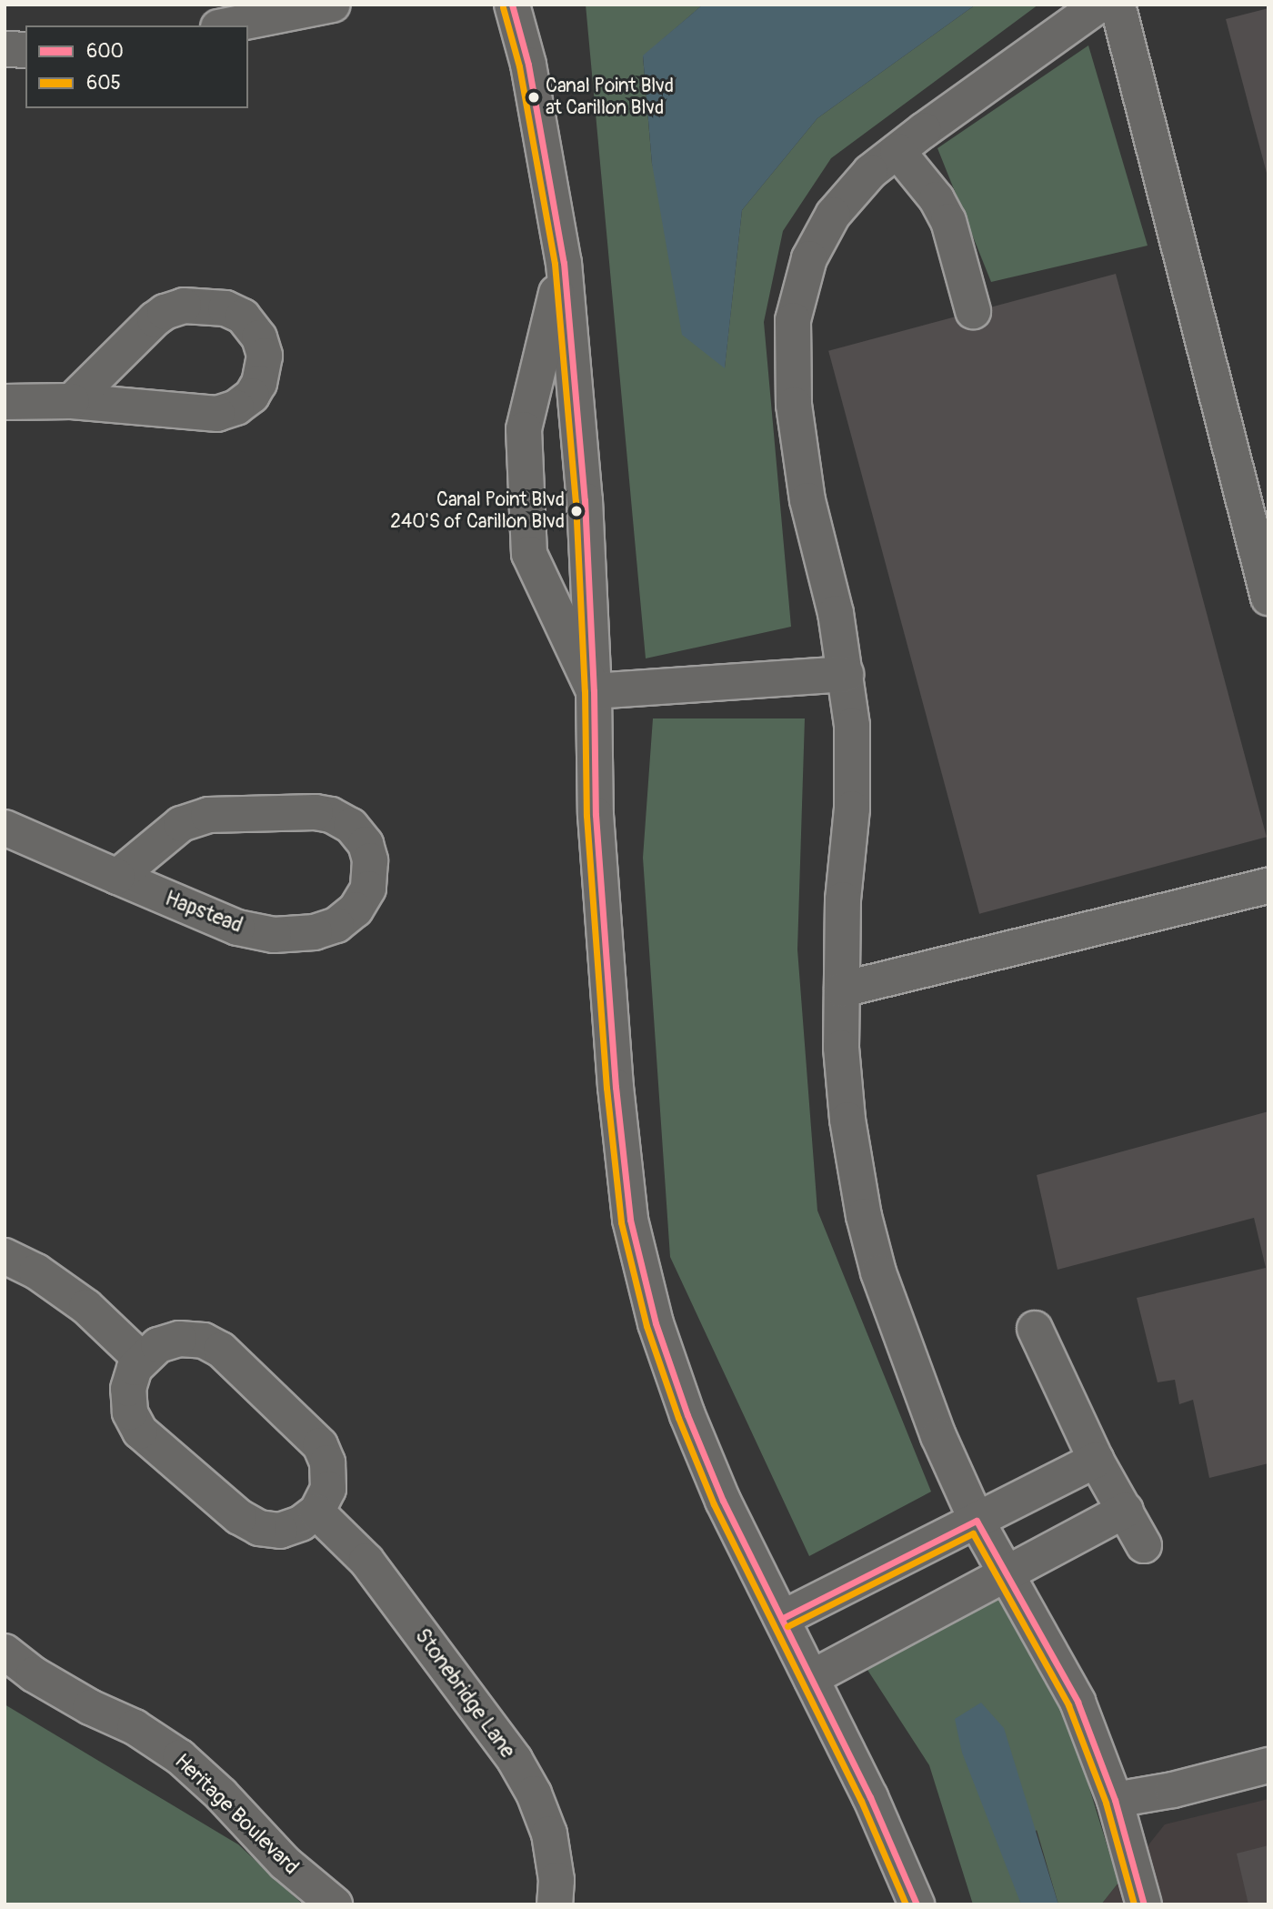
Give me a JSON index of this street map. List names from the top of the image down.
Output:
{
  "streets": {
    "street": ["Hapstead", "Stonebridge Lane", "Heritage Boulevard"]
  },
  "places": ["Canal Point Blvd at Carillon Blvd", "Canal Point Blvd 240'S of Carillon Blvd"],
  "lines": ["transit line 600", "transit line 605"],
  "legend": ["600", "605"]
}
